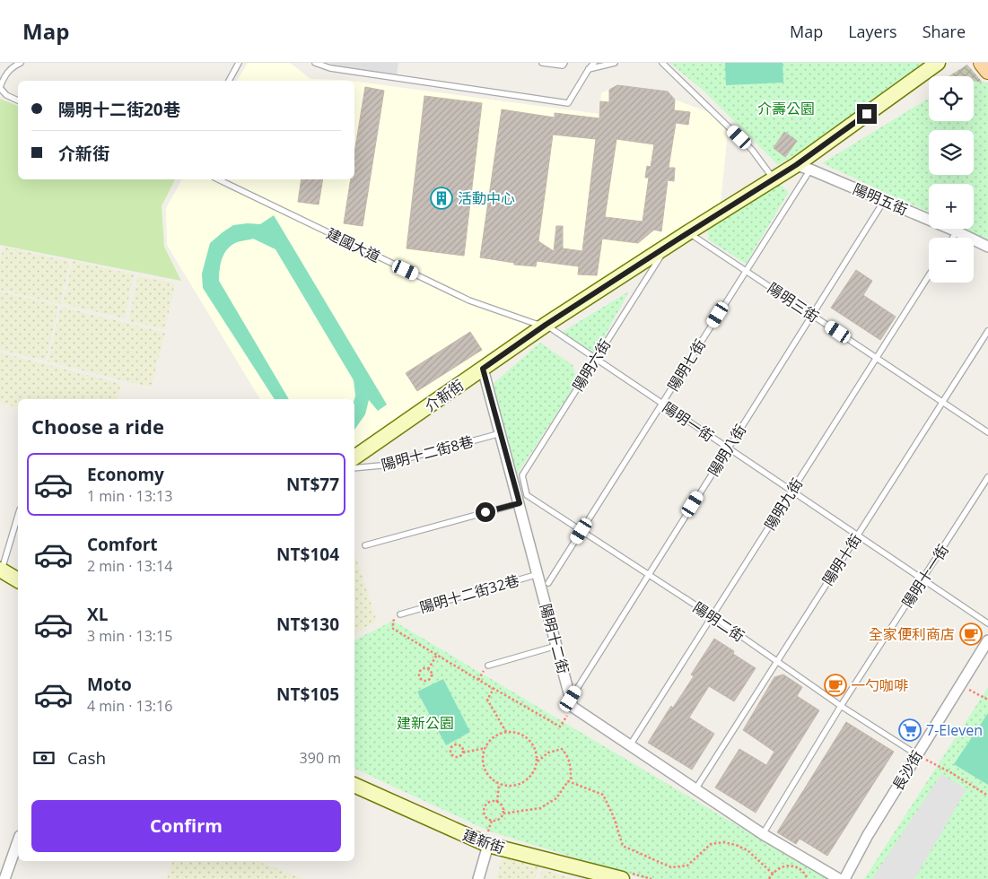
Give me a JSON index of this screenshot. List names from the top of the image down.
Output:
{
  "streets": {
    "street": [
      "陽明五街",
      "介新街",
      "陽明十二街",
      "長沙街",
      "建新街"
    ],
    "lane": [
      "建國大道",
      "陽明三街",
      "陽明六街",
      "陽明七街",
      "陽明一街",
      "陽明八街",
      "陽明十二街8巷",
      "陽明九街",
      "陽明十街",
      "陽明十一街",
      "陽明十二街32巷",
      "陽明二街"
    ]
  },
  "crossings": [
    ["陽明五街", "陽明七街"],
    ["陽明五街", "介新街"],
    ["陽明五街", "陽明八街"],
    ["建國大道", "介新街"],
    ["建國大道", "陽明一街"],
    ["陽明三街", "陽明七街"],
    ["陽明三街", "介新街"],
    ["陽明三街", "陽明八街"],
    ["陽明三街", "陽明九街"],
    ["陽明三街", "陽明十街"],
    ["陽明六街", "介新街"],
    ["陽明六街", "陽明一街"],
    ["陽明六街", "陽明二街"],
    ["陽明七街", "陽明一街"],
    ["陽明七街", "陽明二街"],
    ["介新街", "陽明一街"],
    ["介新街", "陽明十二街"],
    ["陽明一街", "陽明八街"],
    ["陽明一街", "陽明九街"],
    ["陽明一街", "陽明十街"],
    ["陽明一街", "陽明十一街"],
    ["陽明八街", "陽明二街"],
    ["陽明八街", "陽明十二街"],
    ["陽明十二街8巷", "陽明十二街"],
    ["陽明九街", "陽明二街"],
    ["陽明十街", "陽明二街"],
    ["陽明十一街", "陽明二街"],
    ["陽明十二街32巷", "陽明十二街"],
    ["陽明二街", "長沙街"]
  ],
  "parks": ["介壽公園", "建新公園"],
  "places": {
    "building": ["活動中心"],
    "cafe": ["全家便利商店", "一勺咖啡"],
    "supermarket": ["7-Eleven"]
  },
  "page": {
    "header": "Map",
    "nav": ["Map", "Layers", "Share"],
    "map_buttons": ["+", "−"],
    "banner": ["陽明十二街20巷", "介新街"],
    "heading": "Choose a ride",
    "list": [
      {
        "name": "Economy",
        "note": "1 min · 13:13",
        "value": "NT$77"
      },
      {
        "name": "Comfort",
        "note": "2 min · 13:14",
        "value": "NT$104"
      },
      {
        "name": "XL",
        "note": "3 min · 13:15",
        "value": "NT$130"
      },
      {
        "name": "Moto",
        "note": "4 min · 13:16",
        "value": "NT$105"
      }
    ],
    "pay": ["Cash", "390 m"],
    "buttons": "Confirm"
  }
}
